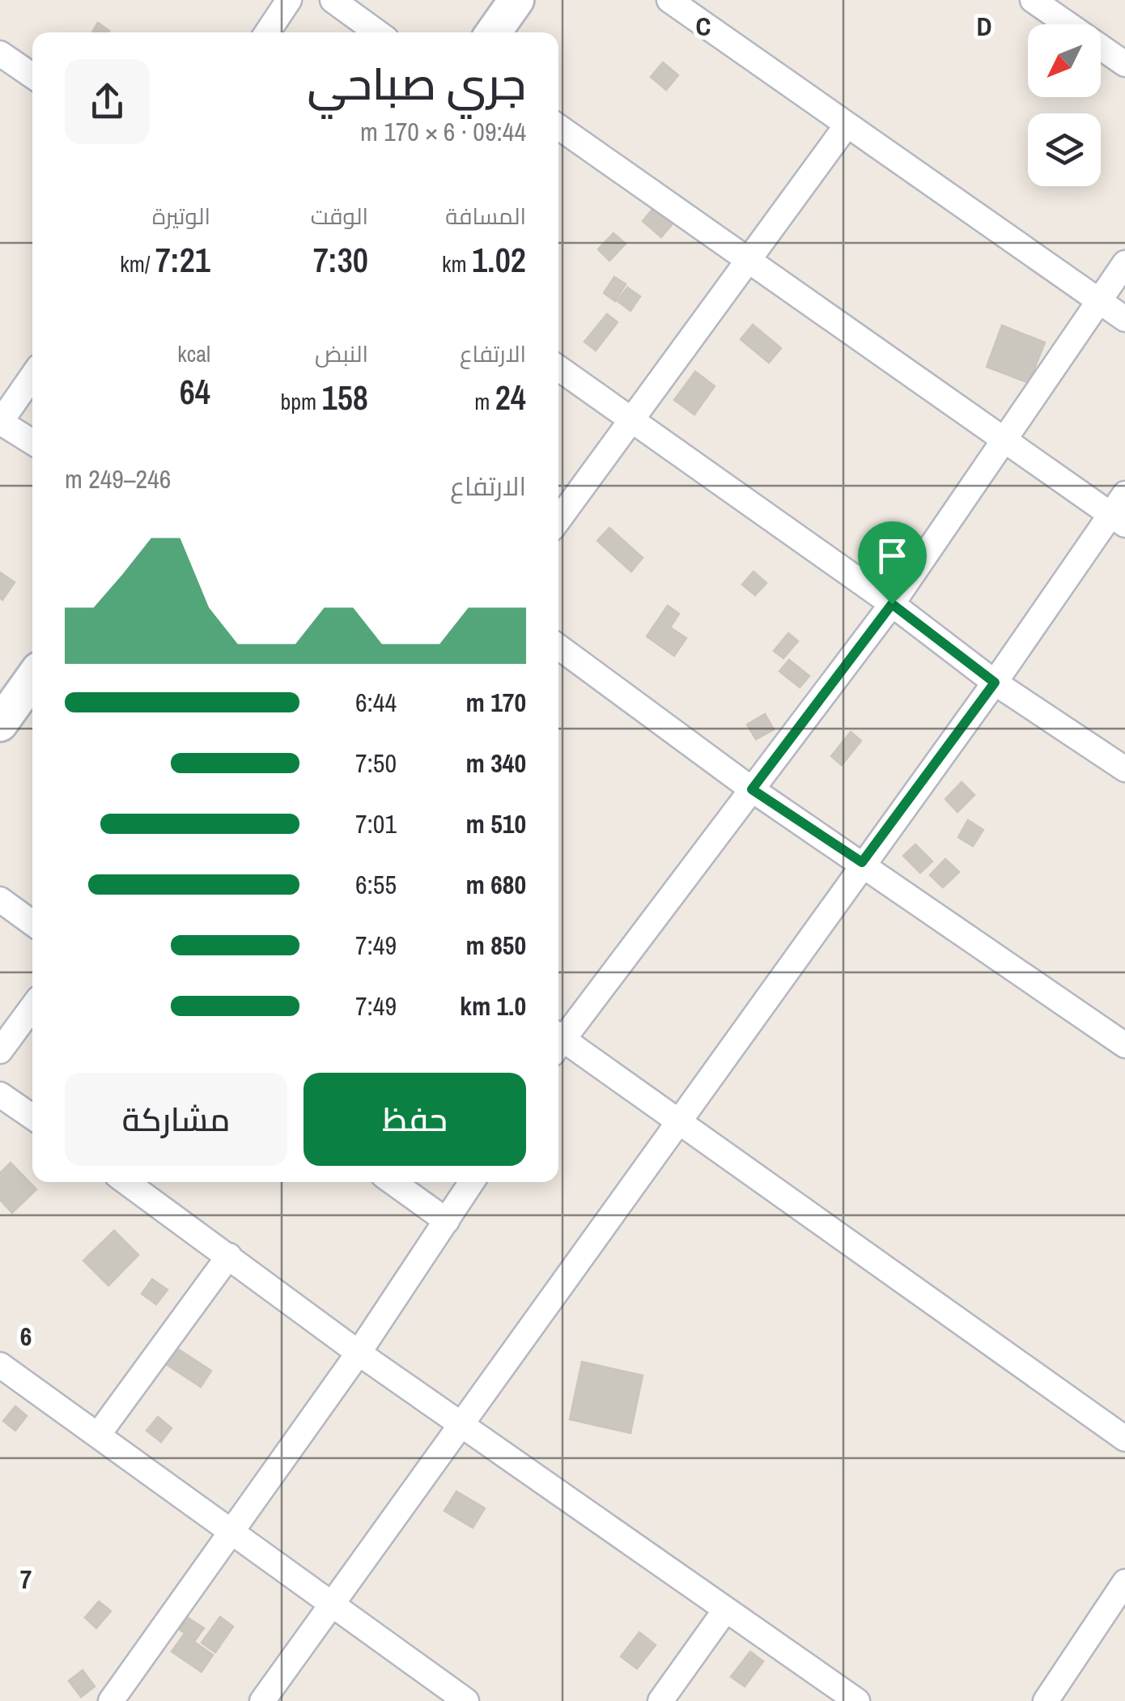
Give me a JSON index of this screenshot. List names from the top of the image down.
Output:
{
  "north": "bottom left",
  "page": {
    "heading": ["جري صباحي", "09:44 · 6 × 170 m"],
    "stats": [
      ["المسافة", "1.02 km"],
      ["الوقت", "7:30"],
      ["الوتيرة", "7:21 /km"],
      ["الارتفاع", "24 m"],
      ["النبض", "158 bpm"],
      ["kcal", "64"]
    ],
    "chart": ["الارتفاع", "246–249 m"],
    "list": [
      {
        "name": "170 m",
        "note": "6:44"
      },
      {
        "name": "340 m",
        "note": "7:50"
      },
      {
        "name": "510 m",
        "note": "7:01"
      },
      {
        "name": "680 m",
        "note": "6:55"
      },
      {
        "name": "850 m",
        "note": "7:49"
      },
      {
        "name": "1.0 km",
        "note": "7:49"
      }
    ],
    "buttons": ["حفظ", "مشاركة"]
  },
  "grid": {
    "columns": ["C", "D"],
    "rows": ["6", "7"]
  }
}
